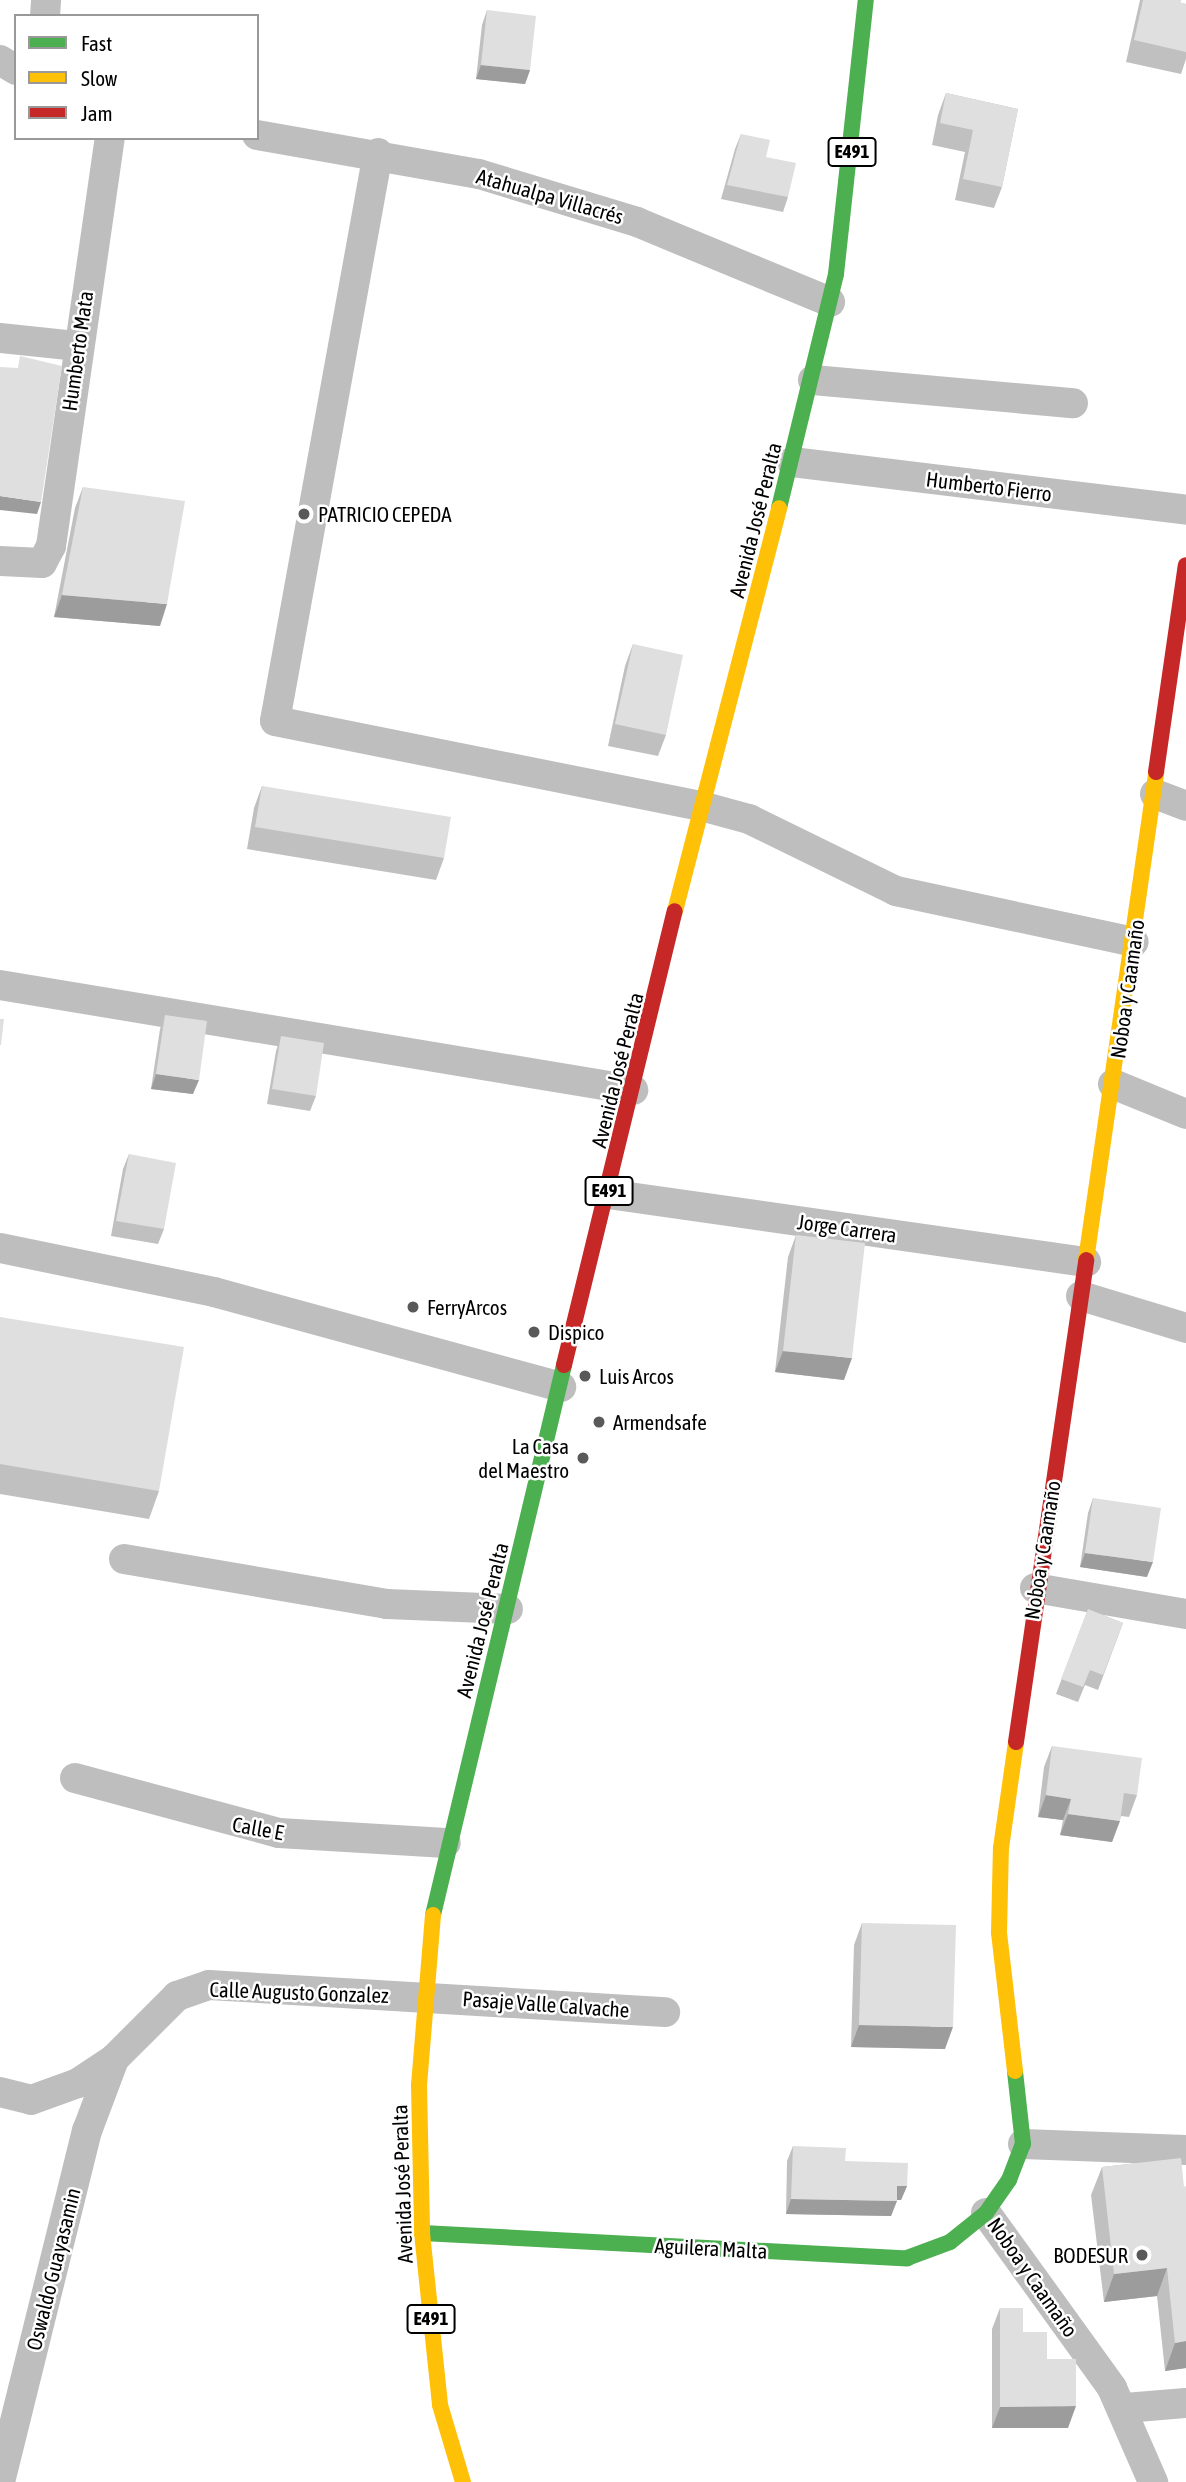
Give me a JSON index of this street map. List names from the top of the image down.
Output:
{
  "streets": {
    "main road": [
      "E491",
      "Avenida José Peralta",
      "Noboa y Caamaño",
      "Aguilera Malta"
    ],
    "street": [
      "Atahualpa Villacrés",
      "Humberto Mata",
      "Humberto Fierro",
      "Jorge Carrera",
      "Calle E",
      "Calle Augusto Gonzalez",
      "Pasaje Valle Calvache",
      "Oswaldo Guayasamin"
    ]
  },
  "crossings": [
    ["Atahualpa Villacrés", "Avenida José Peralta"],
    ["Humberto Fierro", "Avenida José Peralta"],
    ["Avenida José Peralta", "Jorge Carrera"],
    ["Avenida José Peralta", "Calle E"],
    ["Avenida José Peralta", "Calle Augusto Gonzalez"],
    ["Avenida José Peralta", "Pasaje Valle Calvache"],
    ["Avenida José Peralta", "Aguilera Malta"],
    ["Noboa y Caamaño", "Jorge Carrera"],
    ["Noboa y Caamaño", "Aguilera Malta"],
    ["Calle Augusto Gonzalez", "Pasaje Valle Calvache"],
    ["Calle Augusto Gonzalez", "Oswaldo Guayasamin"]
  ],
  "places": [
    "PATRICIO CEPEDA",
    "FerryArcos",
    "Dispico",
    "Luis Arcos",
    "Armendsafe",
    "La Casa del Maestro",
    "BODESUR"
  ],
  "legend": ["Fast", "Slow", "Jam"]
}
